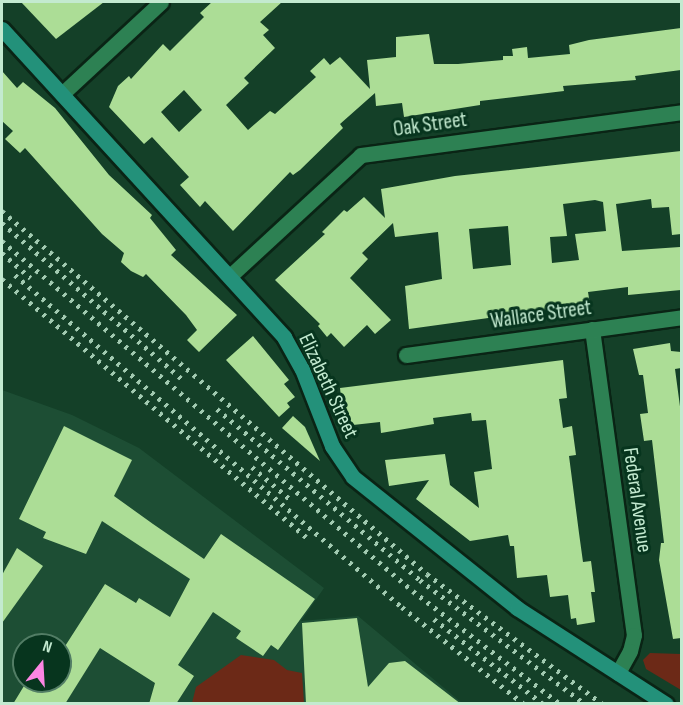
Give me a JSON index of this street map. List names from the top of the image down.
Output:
{
  "streets": {
    "main road": ["Elizabeth Street"],
    "street": ["Oak Street", "Wallace Street", "Federal Avenue"]
  },
  "crossings": [
    ["Oak Street", "Elizabeth Street"],
    ["Wallace Street", "Federal Avenue"],
    ["Elizabeth Street", "Federal Avenue"]
  ],
  "north": "top"
}
